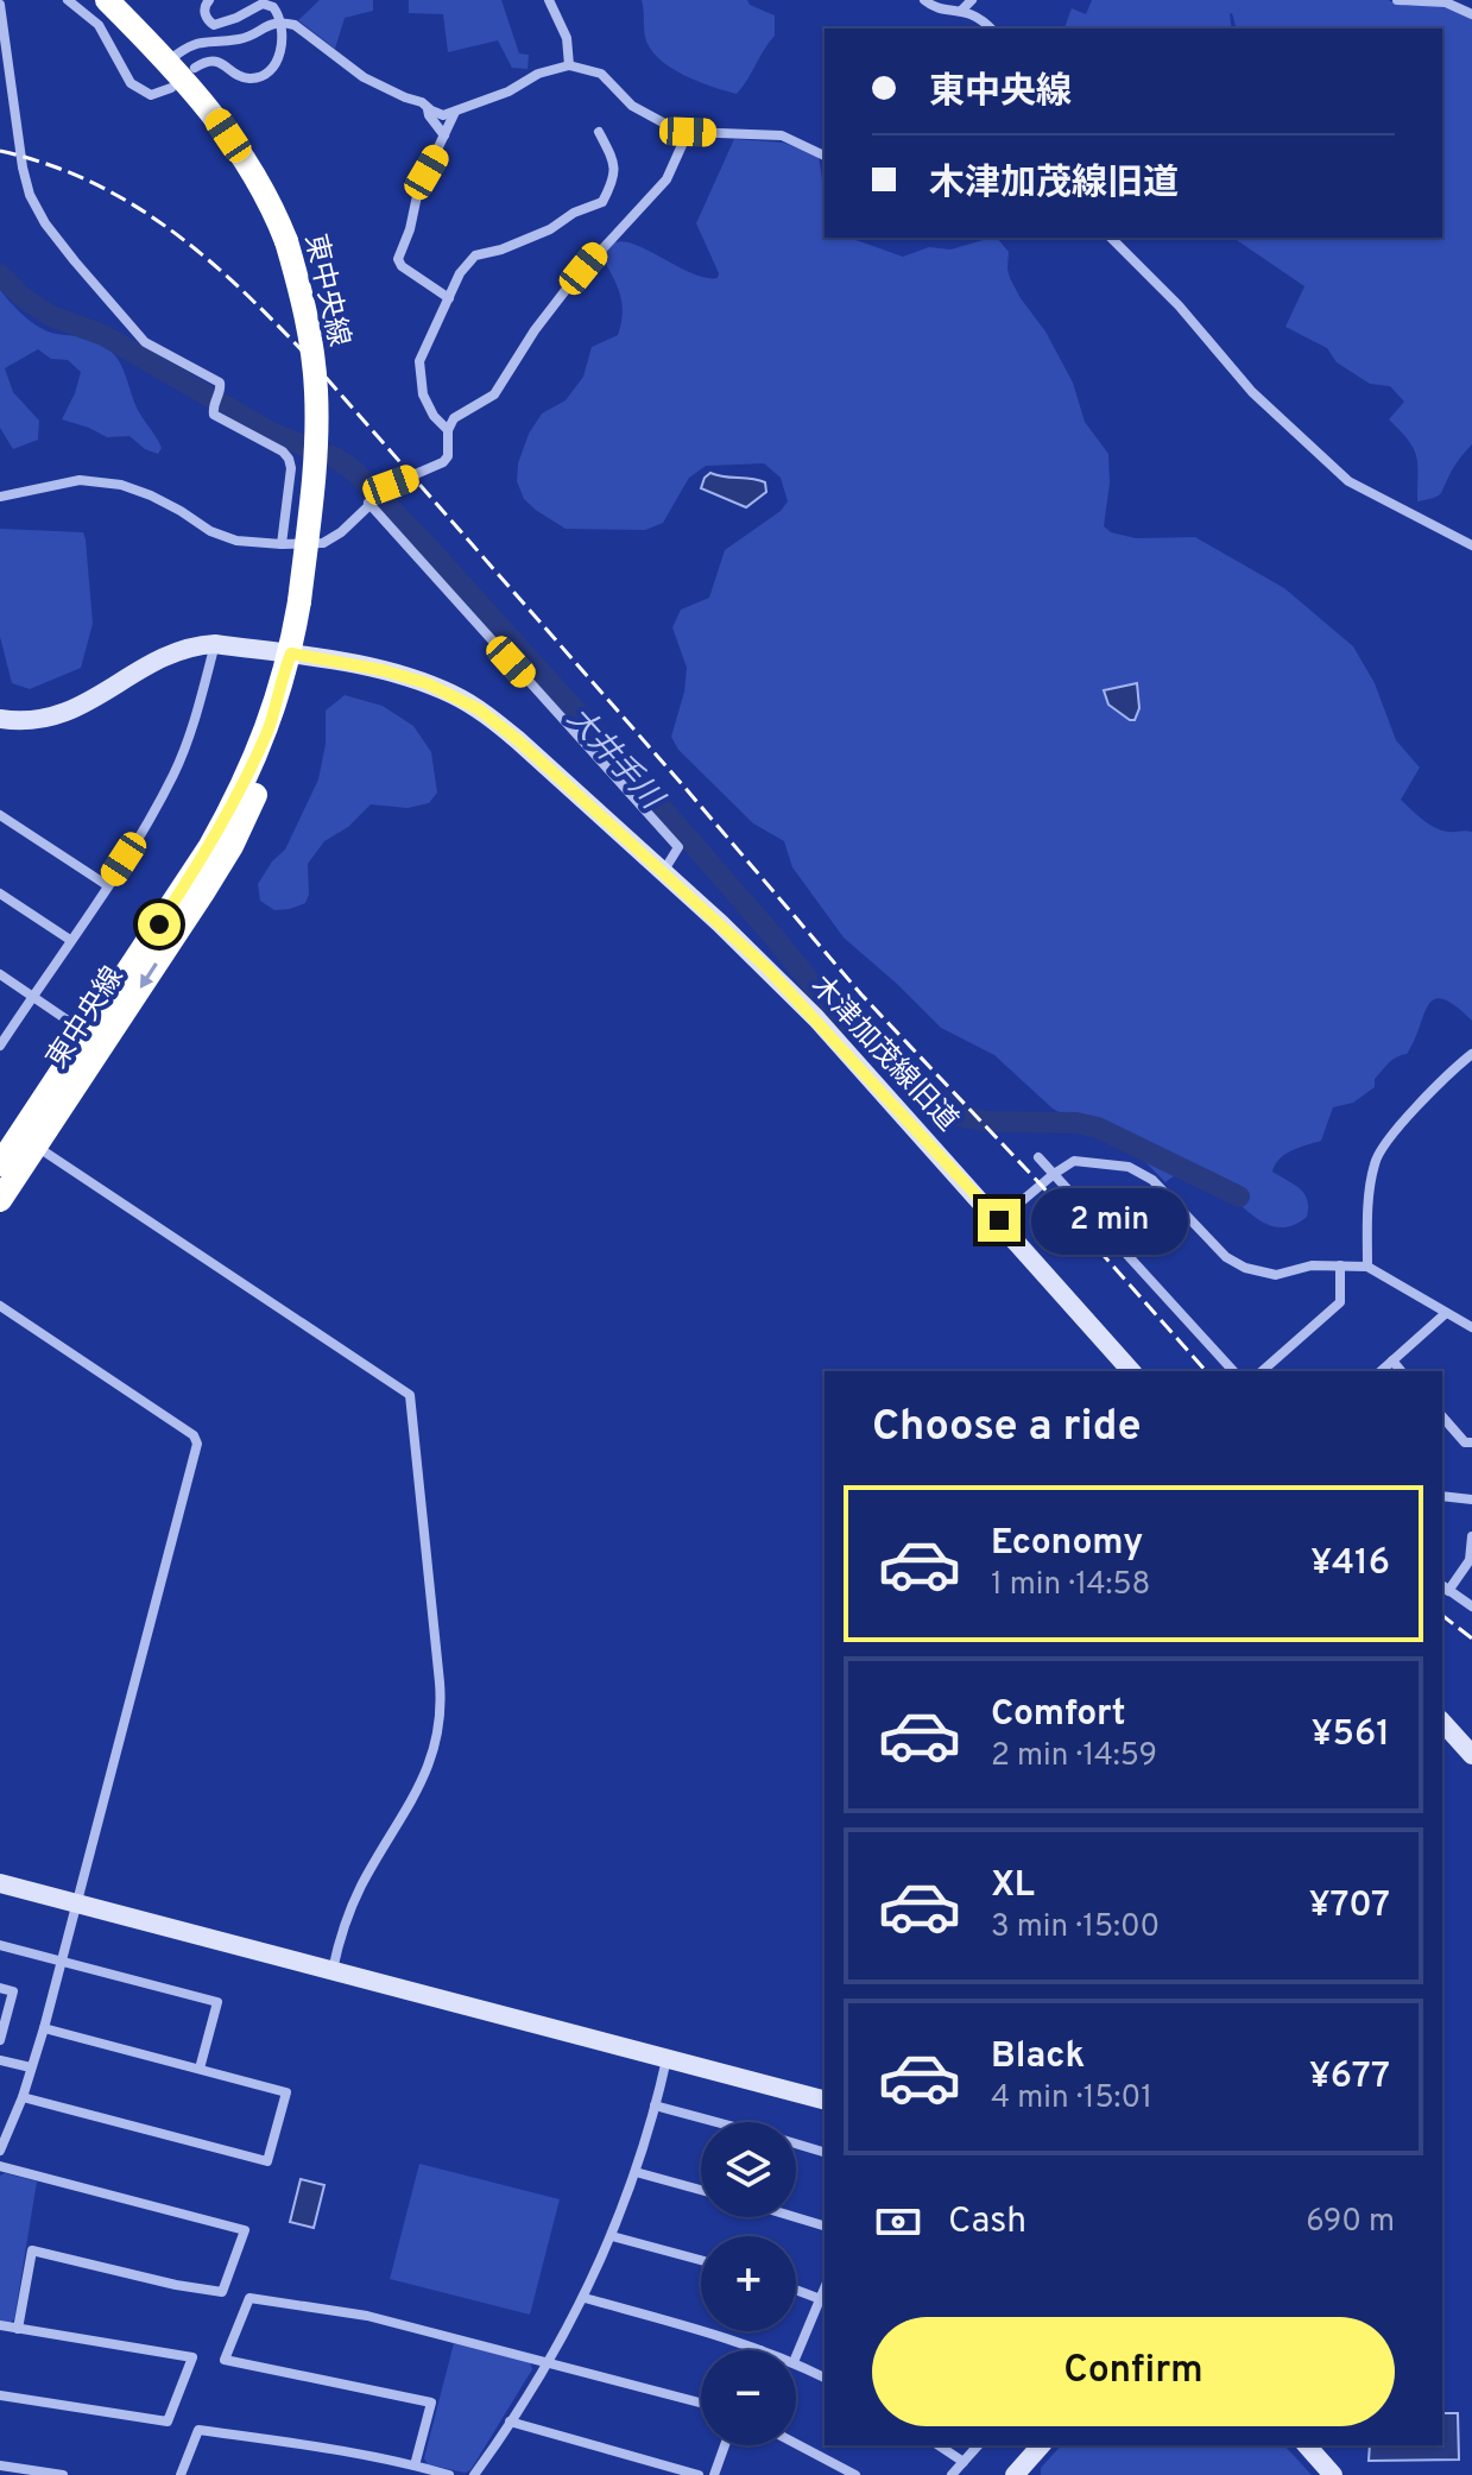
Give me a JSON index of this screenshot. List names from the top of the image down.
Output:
{
  "streets": {
    "highway": ["東中央線"],
    "street": ["木津加茂線旧道"]
  },
  "crossings": [
    ["東中央線", "木津加茂線旧道"]
  ],
  "water": ["大井手川"],
  "page": {
    "banner": ["東中央線", "木津加茂線旧道"],
    "bubble": "2 min",
    "heading": "Choose a ride",
    "list": [
      {
        "name": "Economy",
        "note": "1 min · 14:58",
        "value": "¥416"
      },
      {
        "name": "Comfort",
        "note": "2 min · 14:59",
        "value": "¥561"
      },
      {
        "name": "XL",
        "note": "3 min · 15:00",
        "value": "¥707"
      },
      {
        "name": "Black",
        "note": "4 min · 15:01",
        "value": "¥677"
      }
    ],
    "map_buttons": ["+", "−"],
    "pay": ["Cash", "690 m"],
    "buttons": "Confirm"
  }
}
